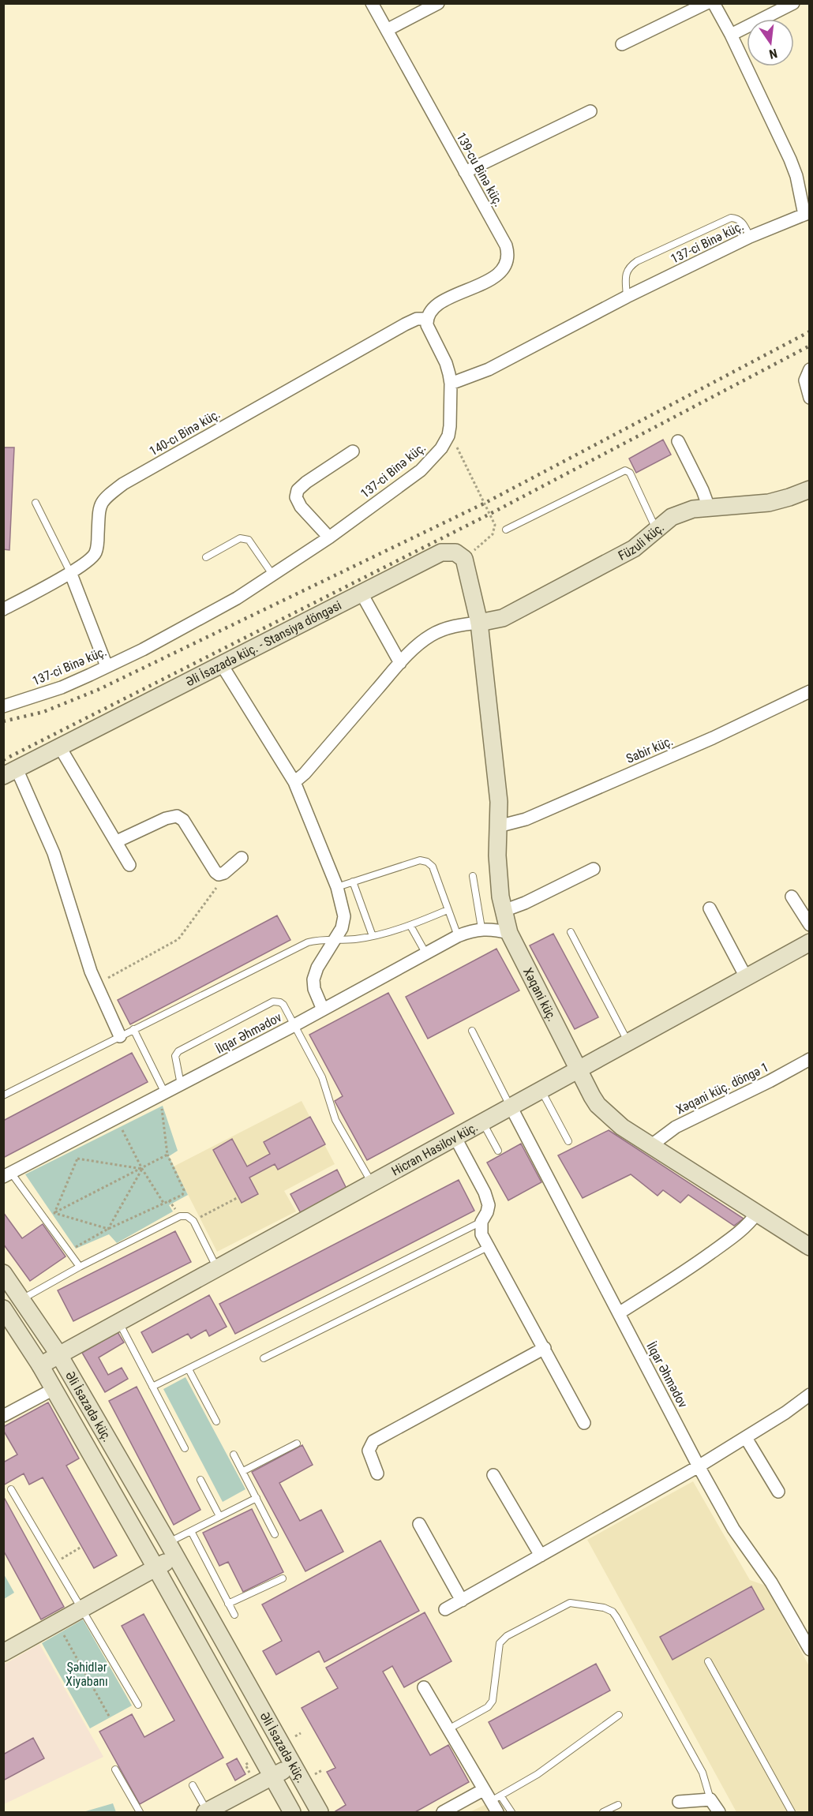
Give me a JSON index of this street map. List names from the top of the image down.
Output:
{
  "streets": {
    "street": [
      "139-cu Binə küç.",
      "137-ci Binə küç.",
      "140-cı Binə küç.",
      "Füzuli küç.",
      "Əli İsazadə küç. - Stansiya döngəsi",
      "Sabir küç.",
      "Xəqani küç.",
      "İlqar Əhmədov",
      "Xəqani küç. döngə 1",
      "Hicran Hasilov küç.",
      "Əli İsazadə küç."
    ]
  },
  "crossings": [
    ["139-cu Binə küç.", "140-cı Binə küç."],
    ["Füzuli küç.", "Xəqani küç."],
    ["Sabir küç.", "Xəqani küç."],
    ["Xəqani küç.", "İlqar Əhmədov"],
    ["Xəqani küç.", "Xəqani küç. döngə 1"],
    ["Xəqani küç.", "Hicran Hasilov küç."],
    ["İlqar Əhmədov", "Hicran Hasilov küç."],
    ["Hicran Hasilov küç.", "Əli İsazadə küç."]
  ],
  "parks": ["Şəhidlər Xiyabanı"],
  "north": "bottom"
}
